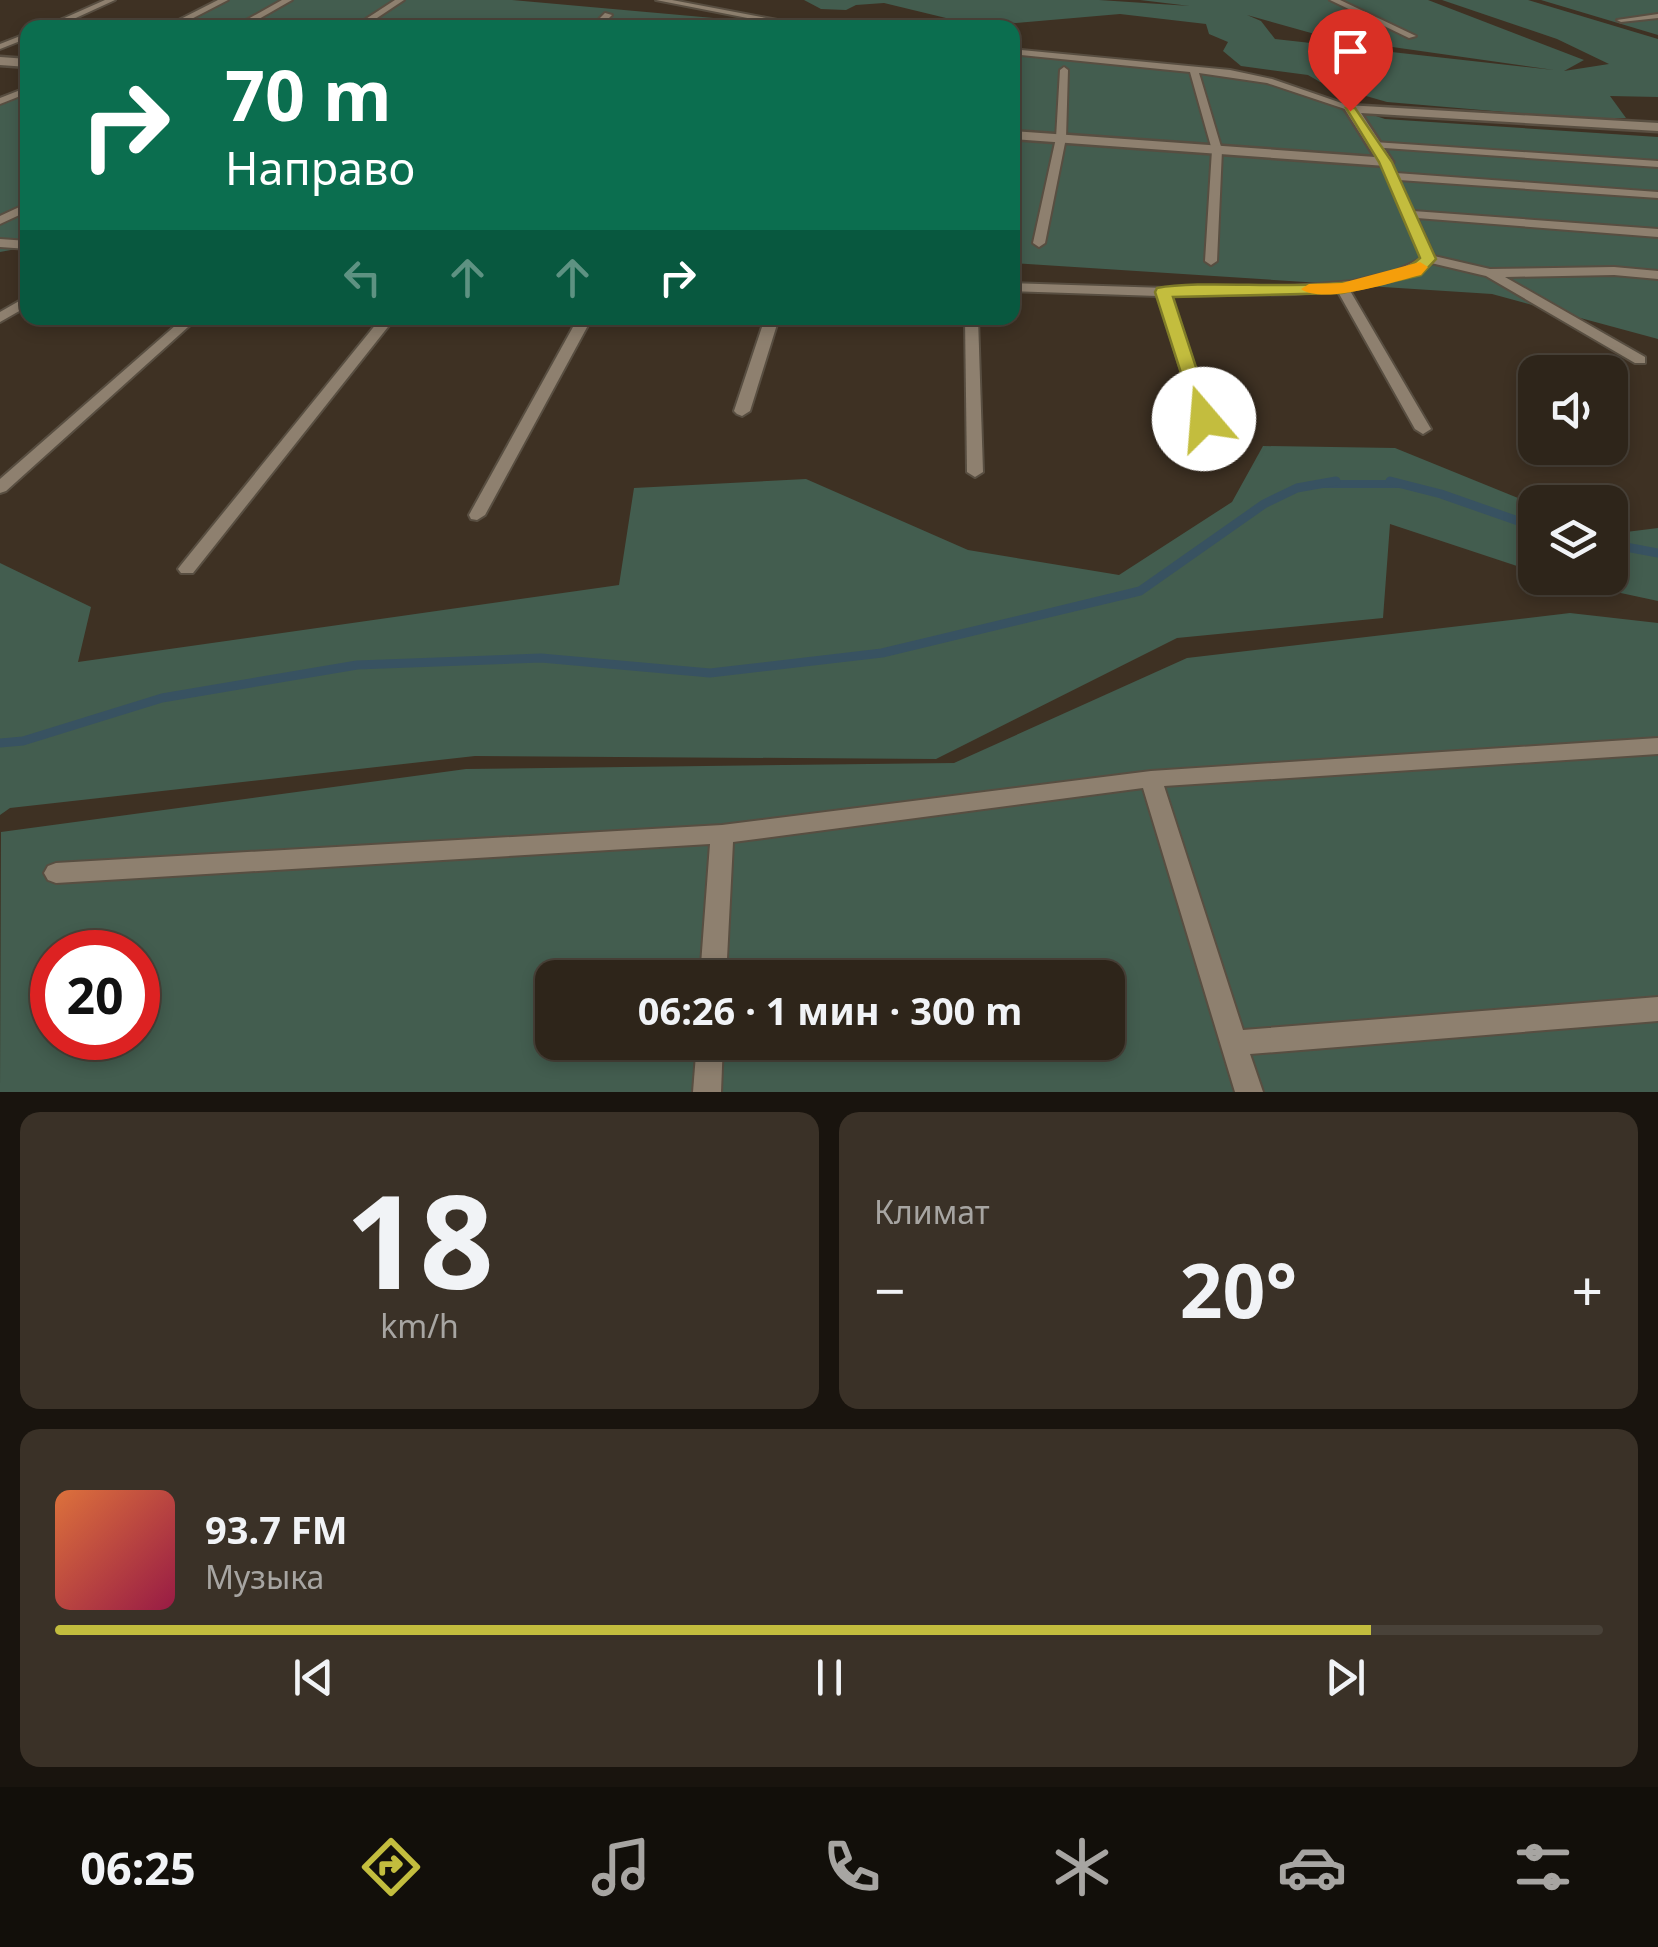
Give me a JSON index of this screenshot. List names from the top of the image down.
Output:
{
  "page": {
    "turn": ["70 m", "Направо"],
    "limit": "20",
    "trip": "06:26 · 1 мин · 300 m",
    "tile": [
      ["18", "km/h"],
      "Климат"
    ],
    "heat": ["−", "20°", "+"],
    "song": ["93.7 FM", "Музыка"],
    "tabs": "06:25"
  }
}
